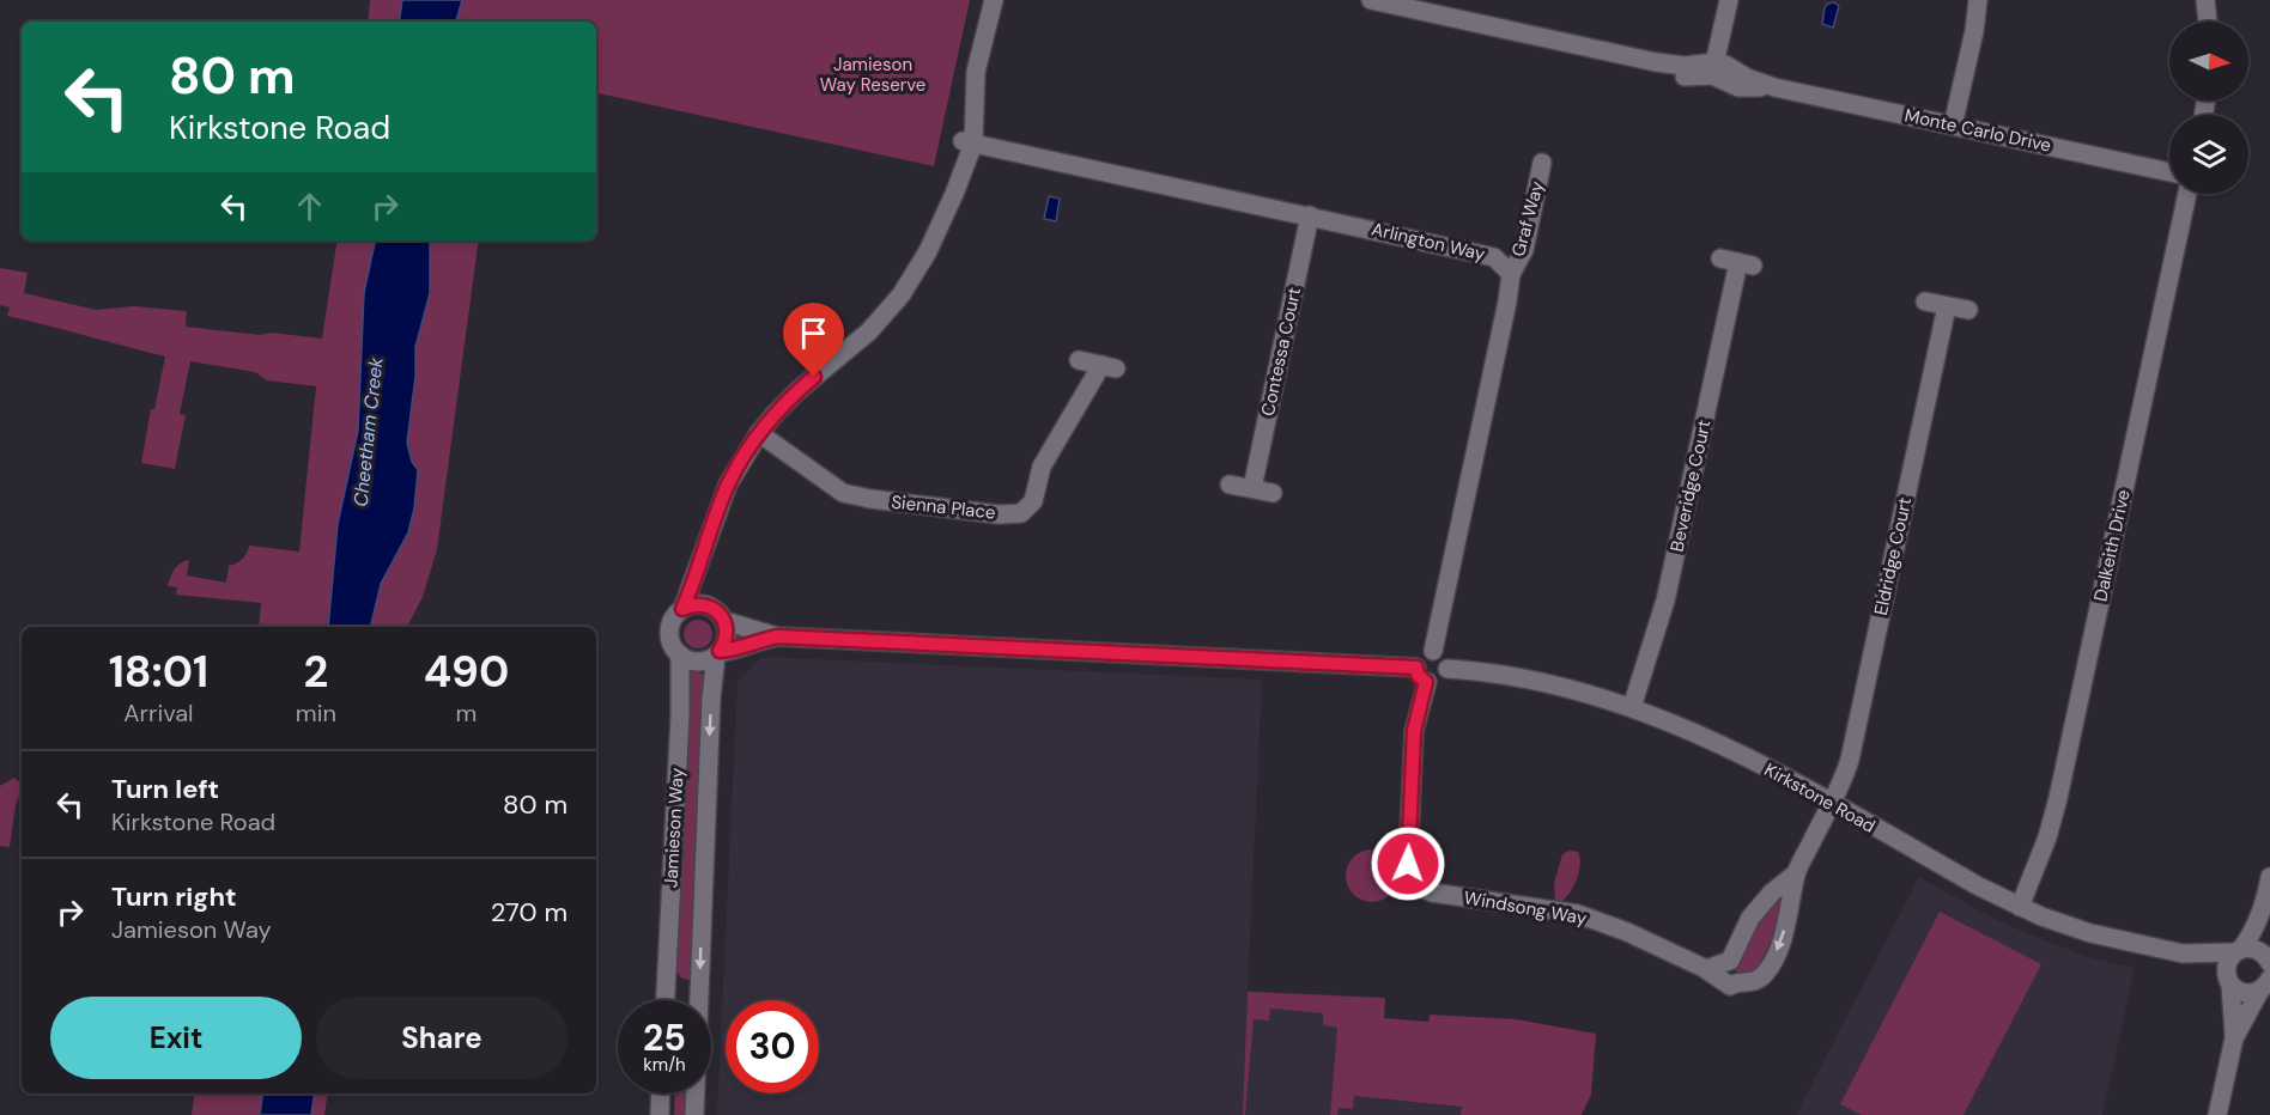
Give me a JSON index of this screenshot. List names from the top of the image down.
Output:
{
  "streets": {
    "street": [
      "Monte Carlo Drive",
      "Graf Way",
      "Arlington Way",
      "Contessa Court",
      "Beveridge Court",
      "Sienna Place",
      "Dalkeith Drive",
      "Eldridge Court",
      "Kirkstone Road",
      "Jamieson Way",
      "Windsong Way"
    ]
  },
  "crossings": [
    ["Graf Way", "Arlington Way"],
    ["Arlington Way", "Contessa Court"],
    ["Arlington Way", "Jamieson Way"],
    ["Beveridge Court", "Kirkstone Road"],
    ["Sienna Place", "Jamieson Way"],
    ["Dalkeith Drive", "Kirkstone Road"],
    ["Eldridge Court", "Kirkstone Road"],
    ["Kirkstone Road", "Windsong Way"]
  ],
  "water": ["Cheetham Creek"],
  "parks": ["Jamieson Way Reserve"],
  "north": "right",
  "page": {
    "turn": ["80 m", "Kirkstone Road"],
    "eta": [
      "18:01",
      "Arrival",
      "2",
      "min",
      "490",
      "m"
    ],
    "list": [
      {
        "name": "Turn left",
        "note": "Kirkstone Road",
        "value": "80 m"
      },
      {
        "name": "Turn right",
        "note": "Jamieson Way",
        "value": "270 m"
      }
    ],
    "buttons": ["Exit", "Share"],
    "speed": "25 km/h",
    "limit": "30"
  }
}
